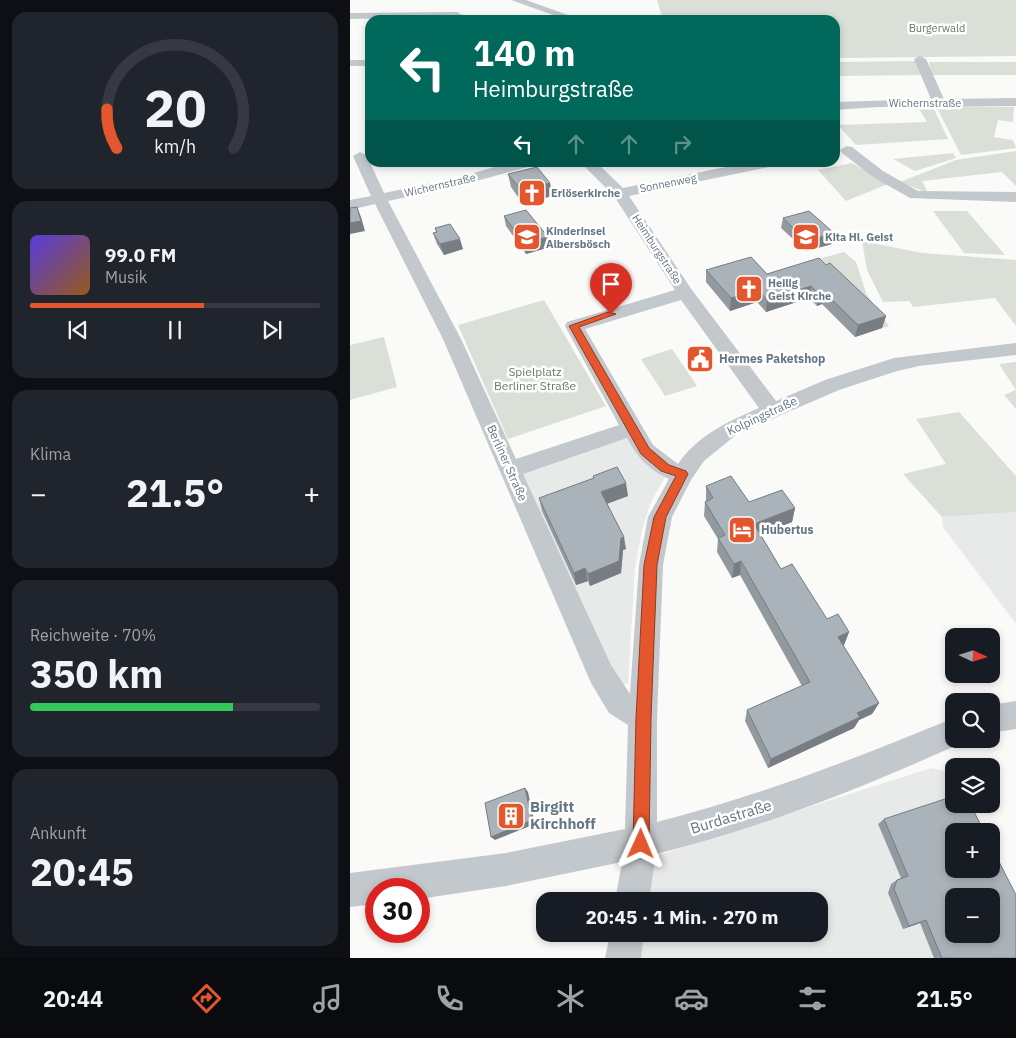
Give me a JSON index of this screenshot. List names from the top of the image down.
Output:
{
  "streets": {
    "street": [
      "Wichernstraße",
      "Sonnenweg",
      "Heimburgstraße",
      "Kolpingstraße",
      "Berliner Straße",
      "Burdastraße"
    ]
  },
  "crossings": [
    ["Wichernstraße", "Berliner Straße"],
    ["Sonnenweg", "Heimburgstraße"],
    ["Heimburgstraße", "Kolpingstraße"],
    ["Kolpingstraße", "Berliner Straße"],
    ["Kolpingstraße", "Burdastraße"]
  ],
  "parks": ["Burgerwald", "Spielplatz Berliner Straße"],
  "places": {
    "church": ["Erlöserkirche", "Heilig Geist Kirche"],
    "school or university": ["Kinderinsel Albersbösch", "Kita Hl. Geist"],
    "public building": ["Hermes Paketshop"],
    "hotel": ["Hubertus"],
    "building": ["Birgitt Kirchhoff"]
  },
  "north": "right",
  "page": {
    "turn": ["140 m", "Heimburgstraße"],
    "song": ["99.0 FM", "Musik"],
    "tile": [
      "Klima",
      ["Reichweite · 70%", "350 km"],
      ["Ankunft", "20:45"]
    ],
    "heat": ["−", "21.5°", "+"],
    "map_buttons": ["+", "−"],
    "limit": "30",
    "trip": "20:45 · 1 Min. · 270 m",
    "tabs": ["20:44", "21.5°"],
    "gauge": ["20", "km/h"]
  }
}
